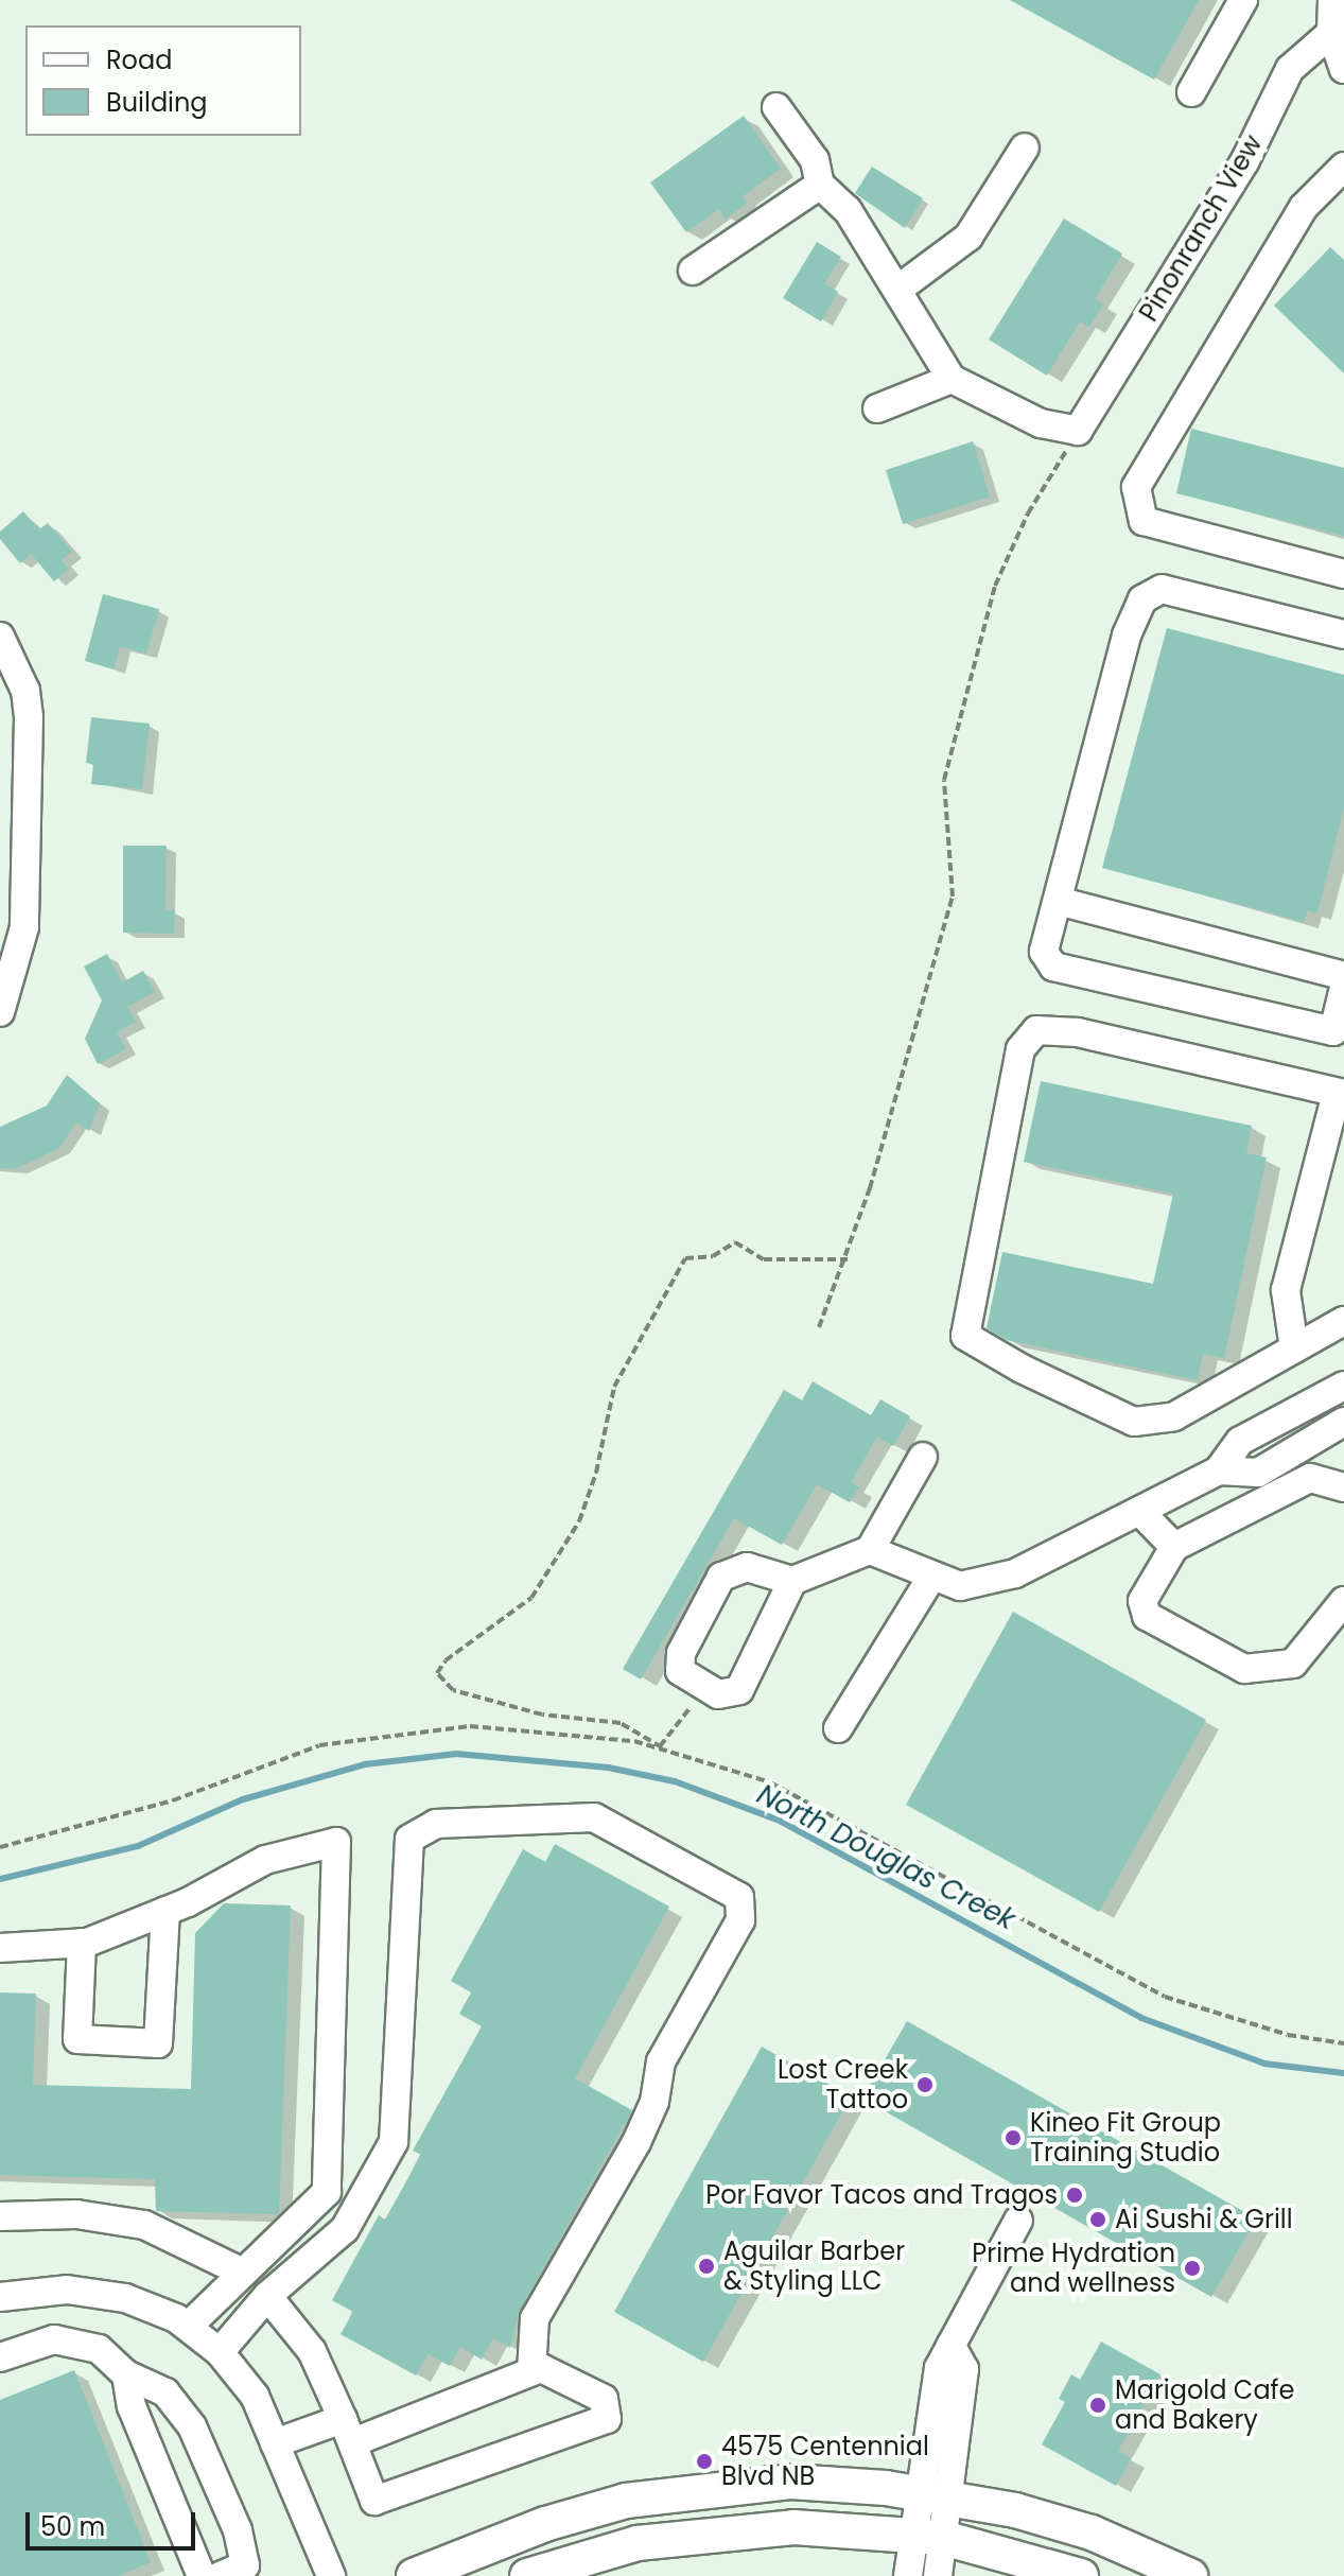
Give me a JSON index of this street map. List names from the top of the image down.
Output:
{
  "streets": {
    "street": ["Pinonranch View"]
  },
  "water": ["North Douglas Creek"],
  "places": [
    "Lost Creek Tattoo",
    "Kineo Fit Group Training Studio",
    "Por Favor Tacos and Tragos",
    "Ai Sushi & Grill",
    "Aguilar Barber & Styling LLC",
    "Prime Hydration and wellness",
    "Marigold Cafe and Bakery",
    "4575 Centennial Blvd NB"
  ],
  "legend": ["Road", "Building"],
  "scale_bar": "50 m"
}
